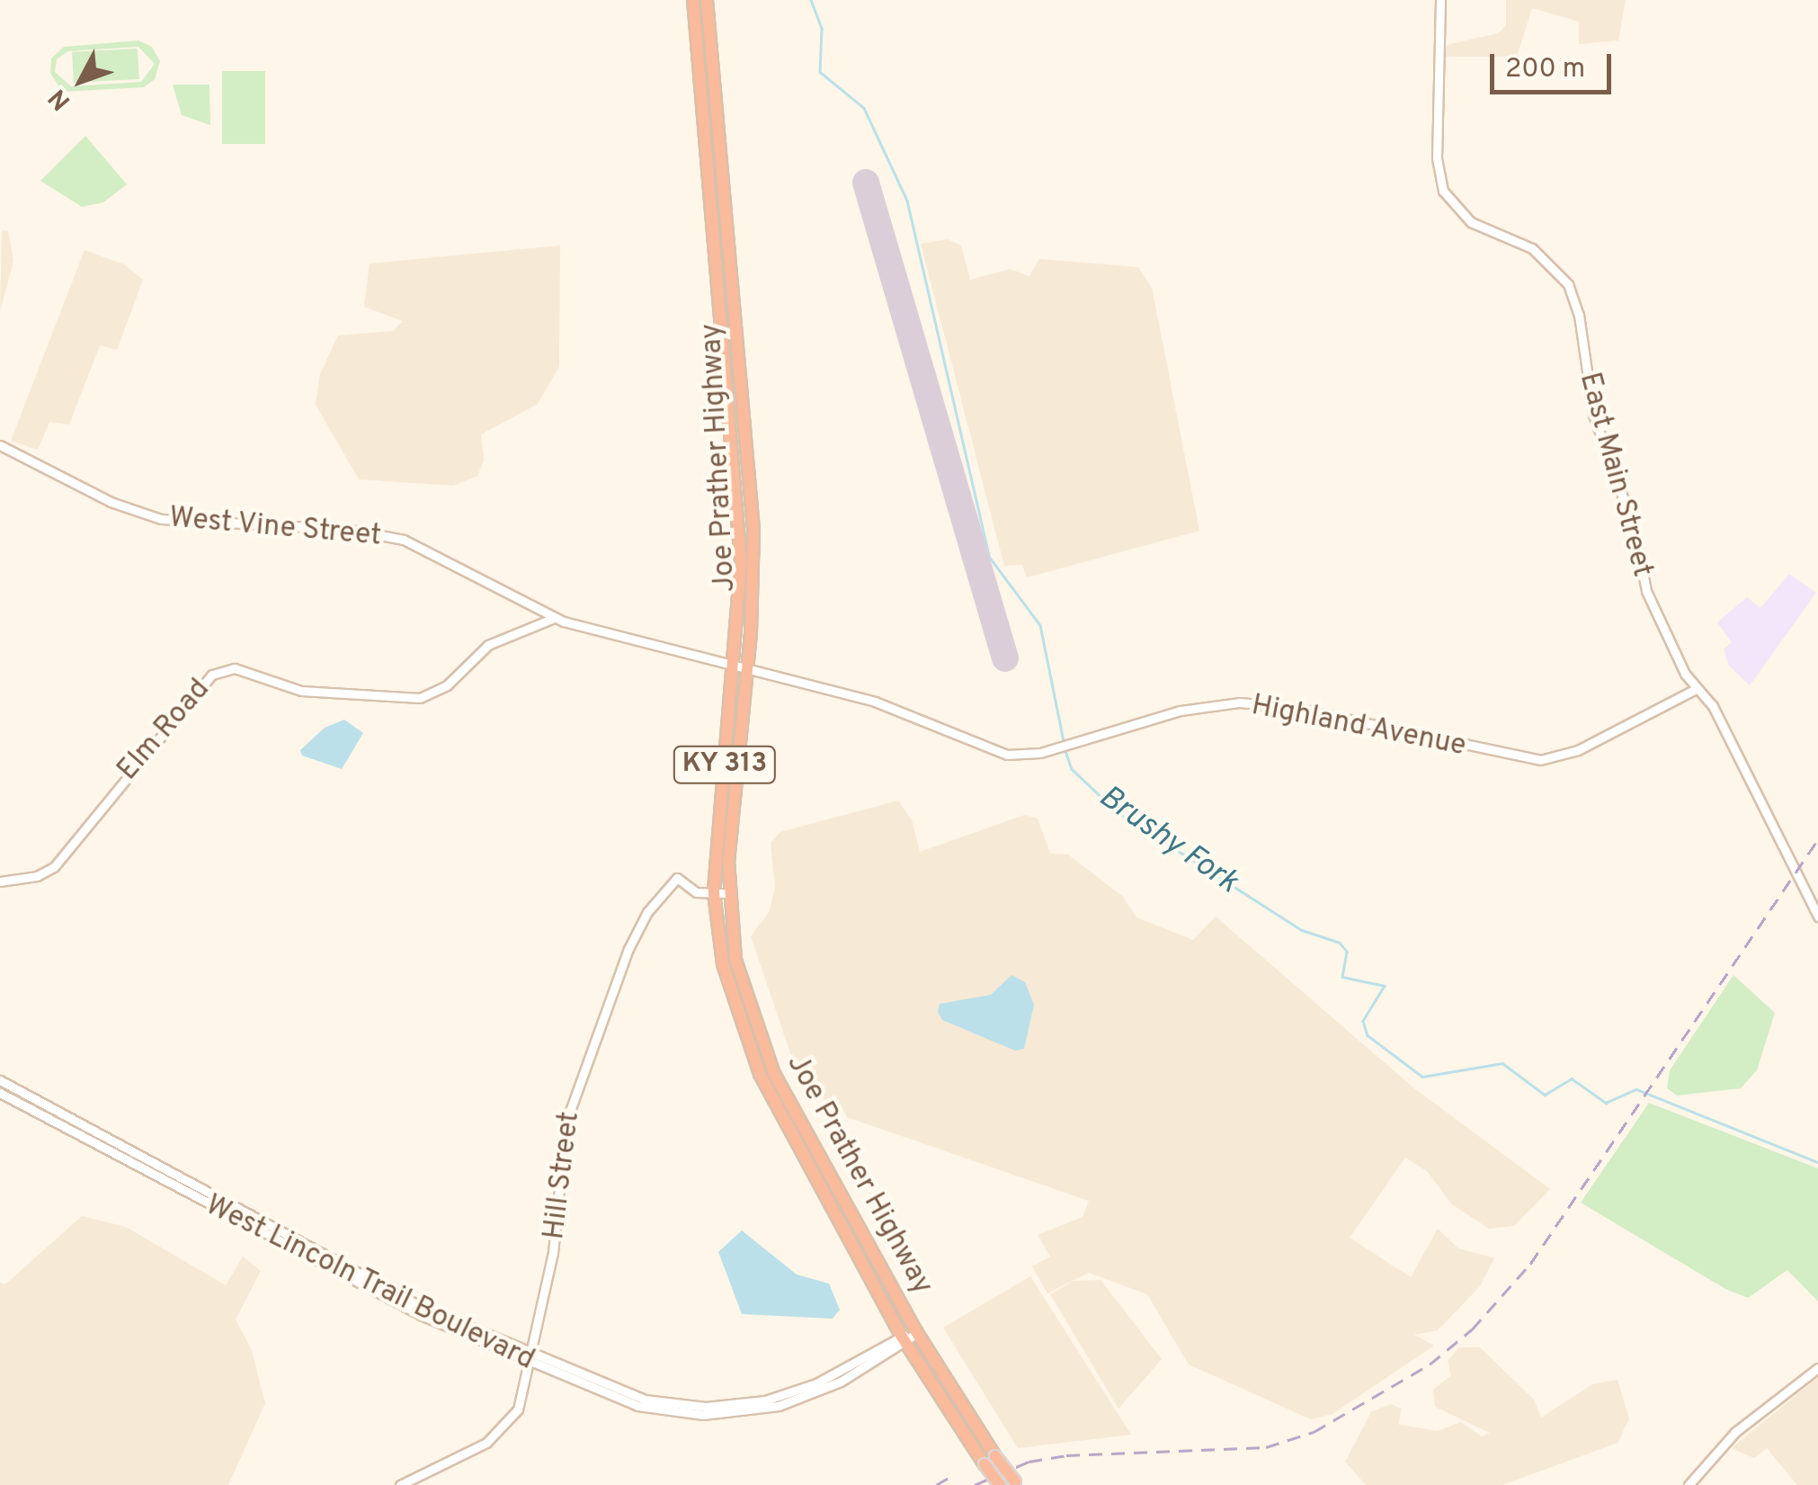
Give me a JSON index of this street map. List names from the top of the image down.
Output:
{
  "streets": {
    "highway": ["Joe Prather Highway", "KY 313"],
    "main road": [
      "East Main Street",
      "West Vine Street",
      "Highland Avenue",
      "Elm Road",
      "Hill Street",
      "West Lincoln Trail Boulevard"
    ]
  },
  "crossings": [
    ["Joe Prather Highway", "Highland Avenue"],
    ["Joe Prather Highway", "Hill Street"],
    ["Joe Prather Highway", "West Lincoln Trail Boulevard"],
    ["East Main Street", "Highland Avenue"],
    ["West Vine Street", "Highland Avenue"],
    ["West Vine Street", "Elm Road"],
    ["Hill Street", "West Lincoln Trail Boulevard"]
  ],
  "water": ["Brushy Fork"],
  "scale_bar": "200 m",
  "north": "bottom left"
}
